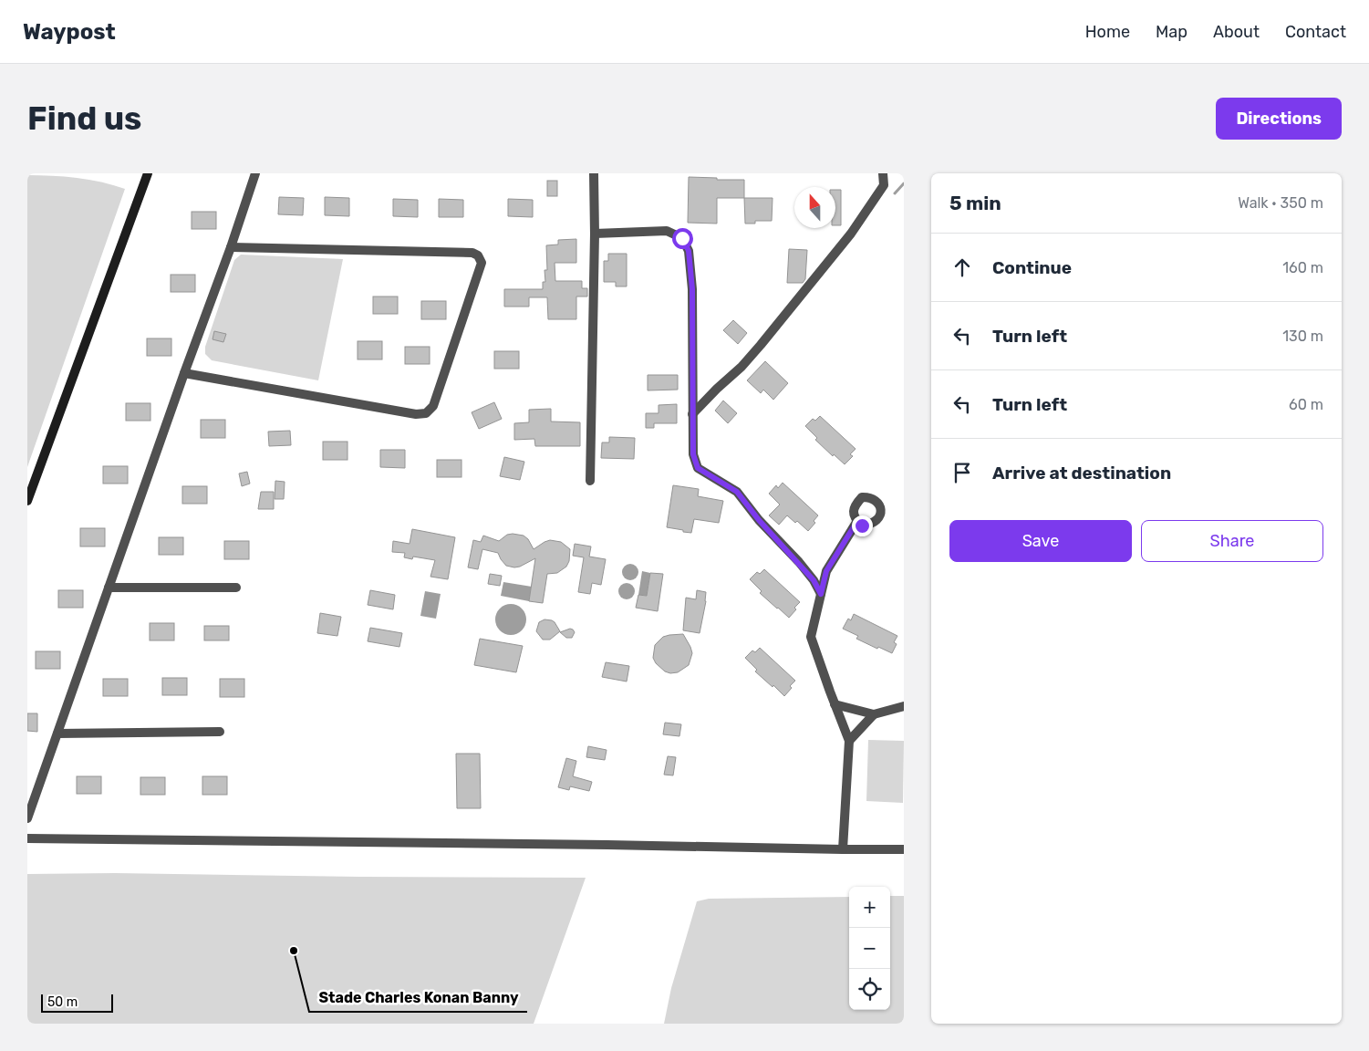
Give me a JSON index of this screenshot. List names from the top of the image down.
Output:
{
  "places": ["Stade Charles Konan Banny"],
  "scale_bar": "50 m",
  "north": "top",
  "page": {
    "header": "Waypost",
    "nav": [
      "Home",
      "Map",
      "About",
      "Contact"
    ],
    "buttons": [
      "Directions",
      ["Save", "Share"]
    ],
    "title": "Find us",
    "heading": ["5 min", "Walk · 350 m"],
    "list": [
      ["Continue", "160 m"],
      ["Turn left", "130 m"],
      ["Turn left", "60 m"],
      "Arrive at destination"
    ],
    "map_buttons": ["+", "−"],
    "scale": "50 m"
  }
}
